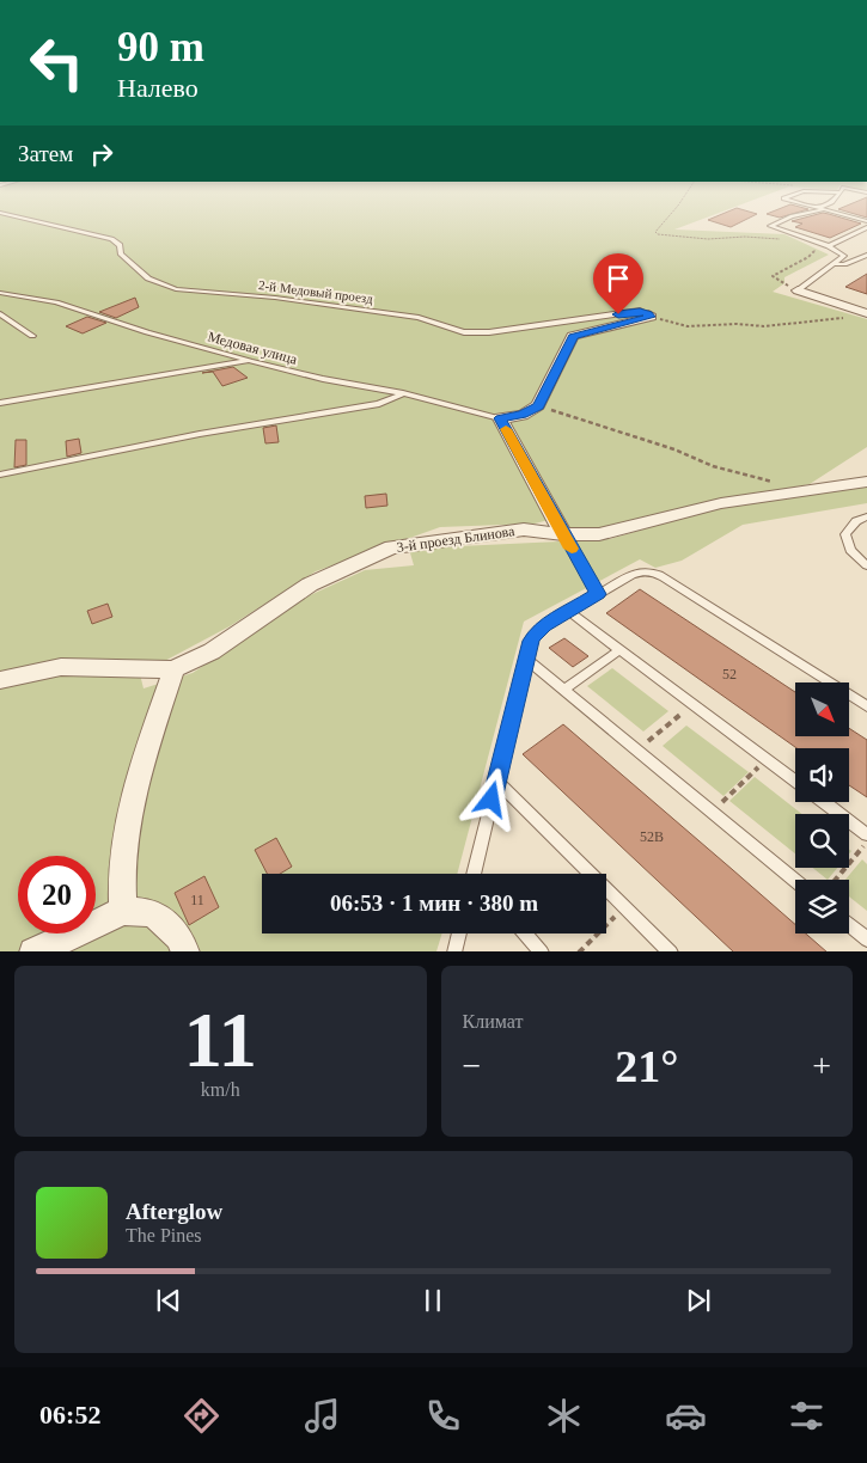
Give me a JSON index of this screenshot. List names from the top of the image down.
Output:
{
  "streets": {
    "street": ["3-й проезд Блинова"],
    "lane": ["2-й Медовый проезд", "Медовая улица"]
  },
  "house_numbers": ["52", "52В", "11"],
  "north": "bottom right",
  "page": {
    "turn": ["90 m", "Налево"],
    "then": "Затем",
    "limit": "20",
    "trip": "06:53 · 1 мин · 380 m",
    "tile": [
      ["11", "km/h"],
      "Климат"
    ],
    "heat": ["−", "21°", "+"],
    "song": ["Afterglow", "The Pines"],
    "tabs": "06:52"
  }
}
